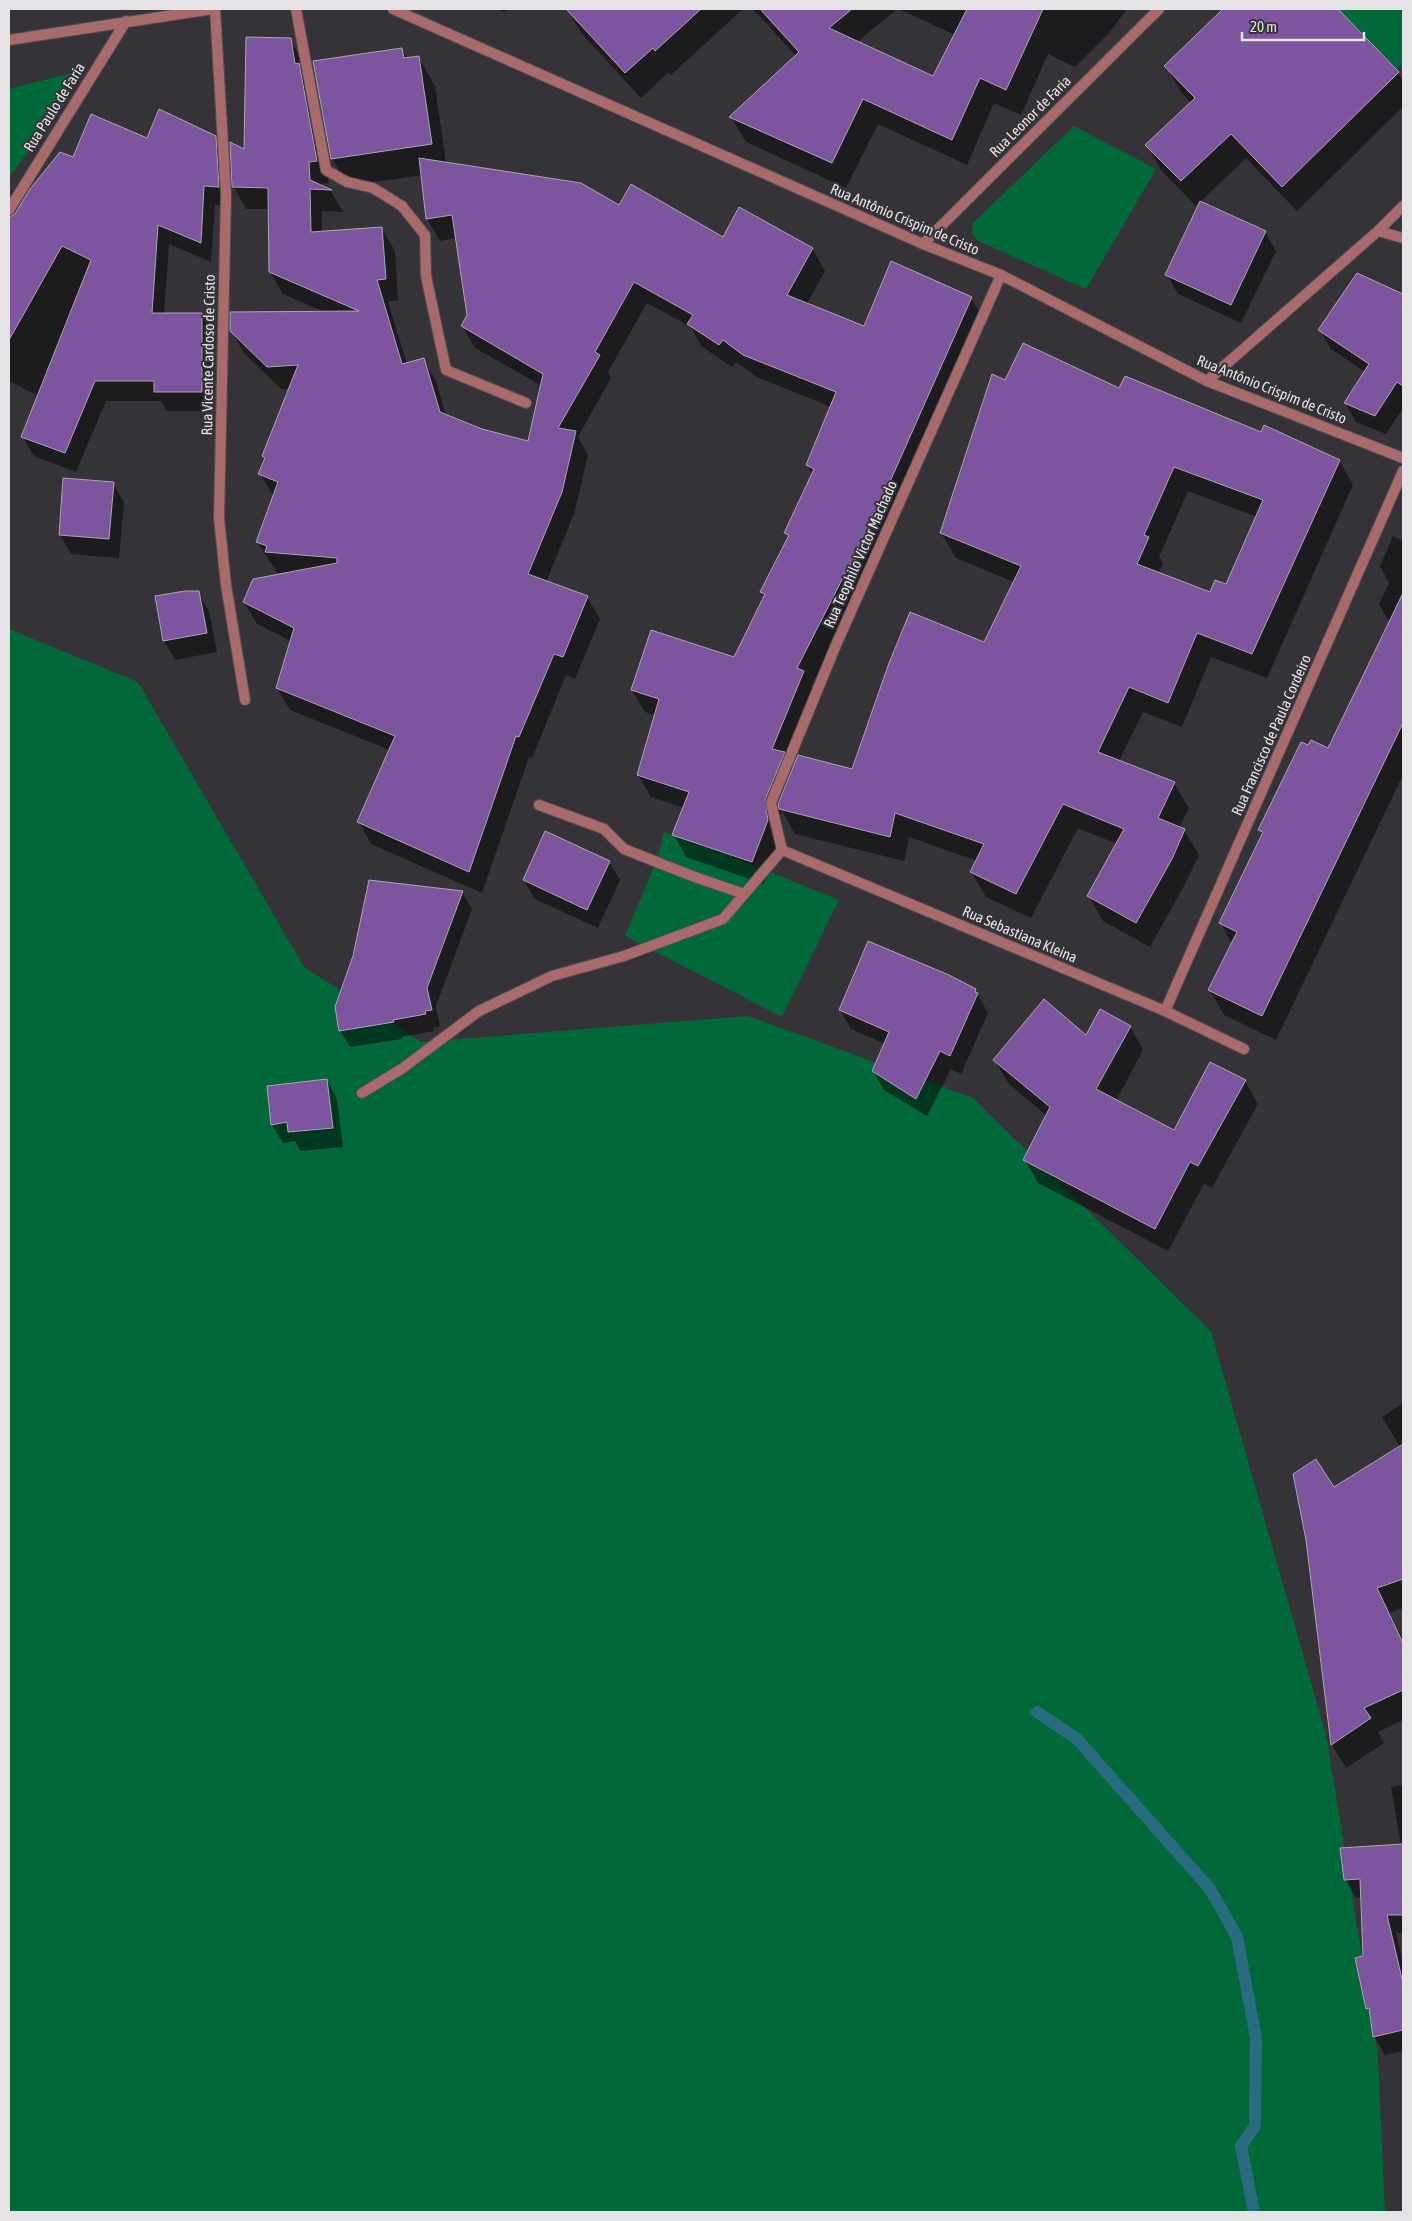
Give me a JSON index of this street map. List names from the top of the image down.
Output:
{
  "streets": {
    "street": [
      "Rua Paulo de Faria",
      "Rua Leonor de Faria",
      "Rua Antônio Crispim de Cristo",
      "Rua Vicente Cardoso de Cristo",
      "Rua Teophilo Victor Machado",
      "Rua Francisco de Paula Cordeiro",
      "Rua Sebastiana Kleina"
    ]
  },
  "crossings": [
    ["Rua Leonor de Faria", "Rua Antônio Crispim de Cristo"],
    ["Rua Antônio Crispim de Cristo", "Rua Teophilo Victor Machado"],
    ["Rua Teophilo Victor Machado", "Rua Sebastiana Kleina"],
    ["Rua Francisco de Paula Cordeiro", "Rua Sebastiana Kleina"]
  ],
  "scale_bar": "20 m"
}
